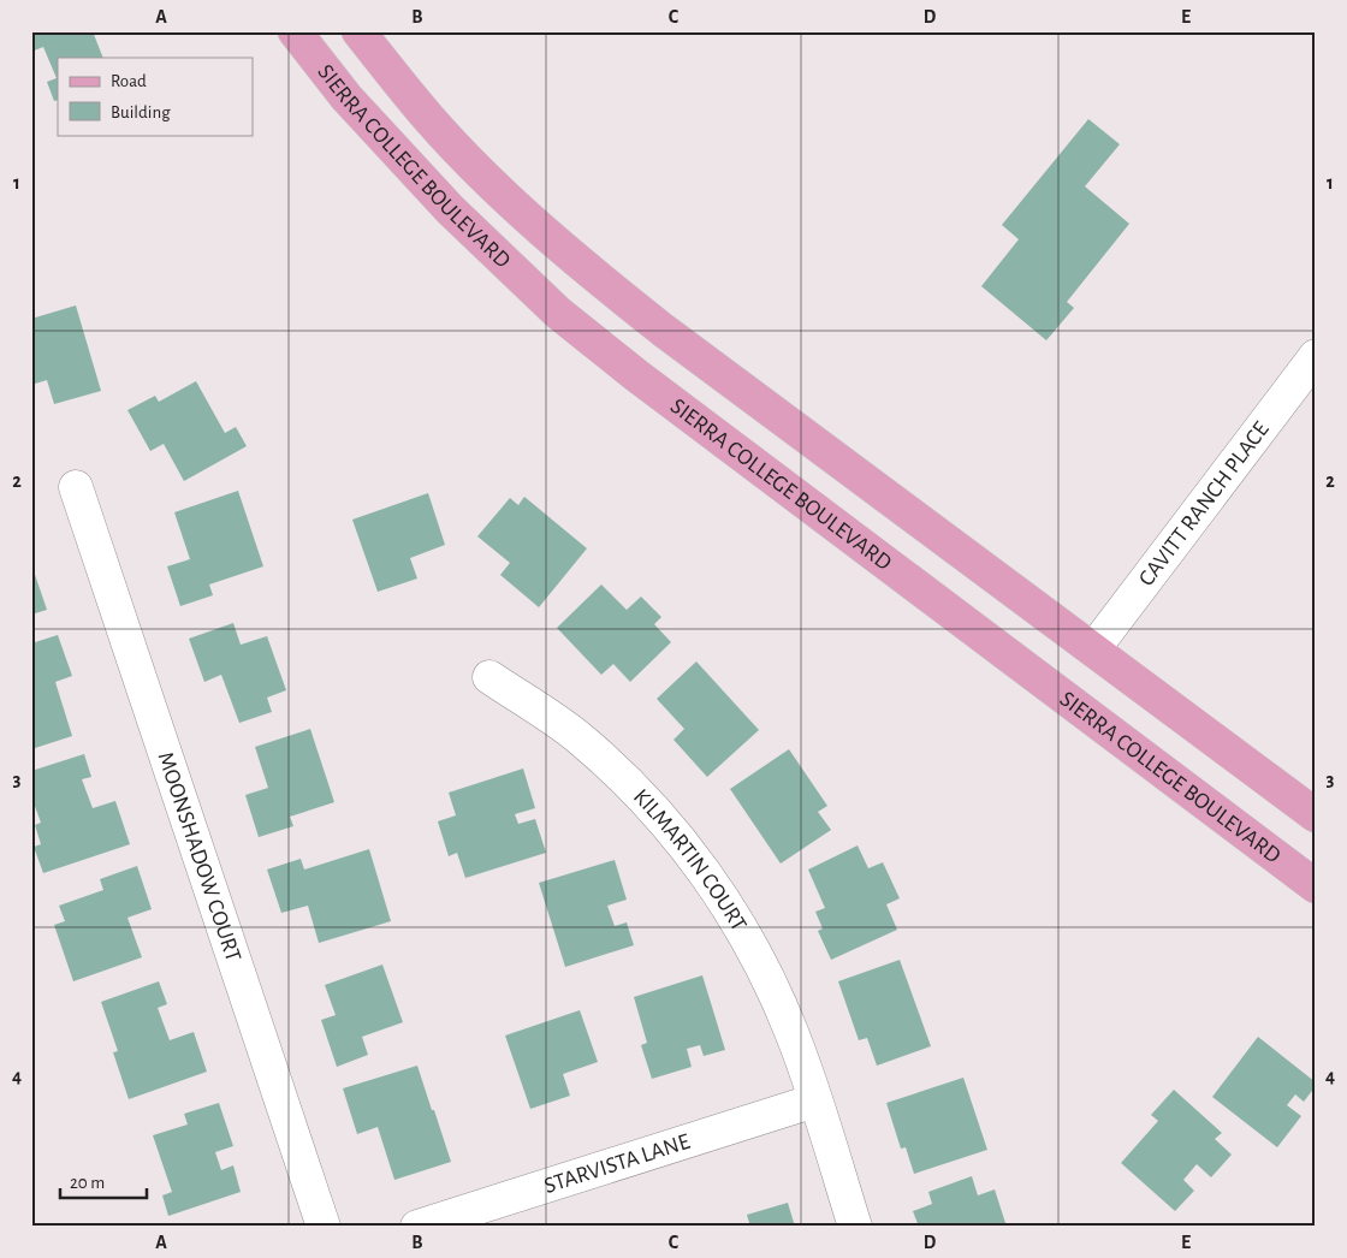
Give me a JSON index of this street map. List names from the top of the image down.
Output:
{
  "streets": {
    "main road": ["SIERRA COLLEGE BOULEVARD"],
    "street": [
      "CAVITT RANCH PLACE",
      "MOONSHADOW COURT",
      "KILMARTIN COURT",
      "STARVISTA LANE"
    ]
  },
  "crossings": [
    ["SIERRA COLLEGE BOULEVARD", "CAVITT RANCH PLACE"],
    ["KILMARTIN COURT", "STARVISTA LANE"]
  ],
  "legend": ["Road", "Building"],
  "scale_bar": "20 m",
  "grid": {
    "columns": [
      "A",
      "B",
      "C",
      "D",
      "E"
    ],
    "rows": [
      "1",
      "2",
      "3",
      "4"
    ]
  }
}
